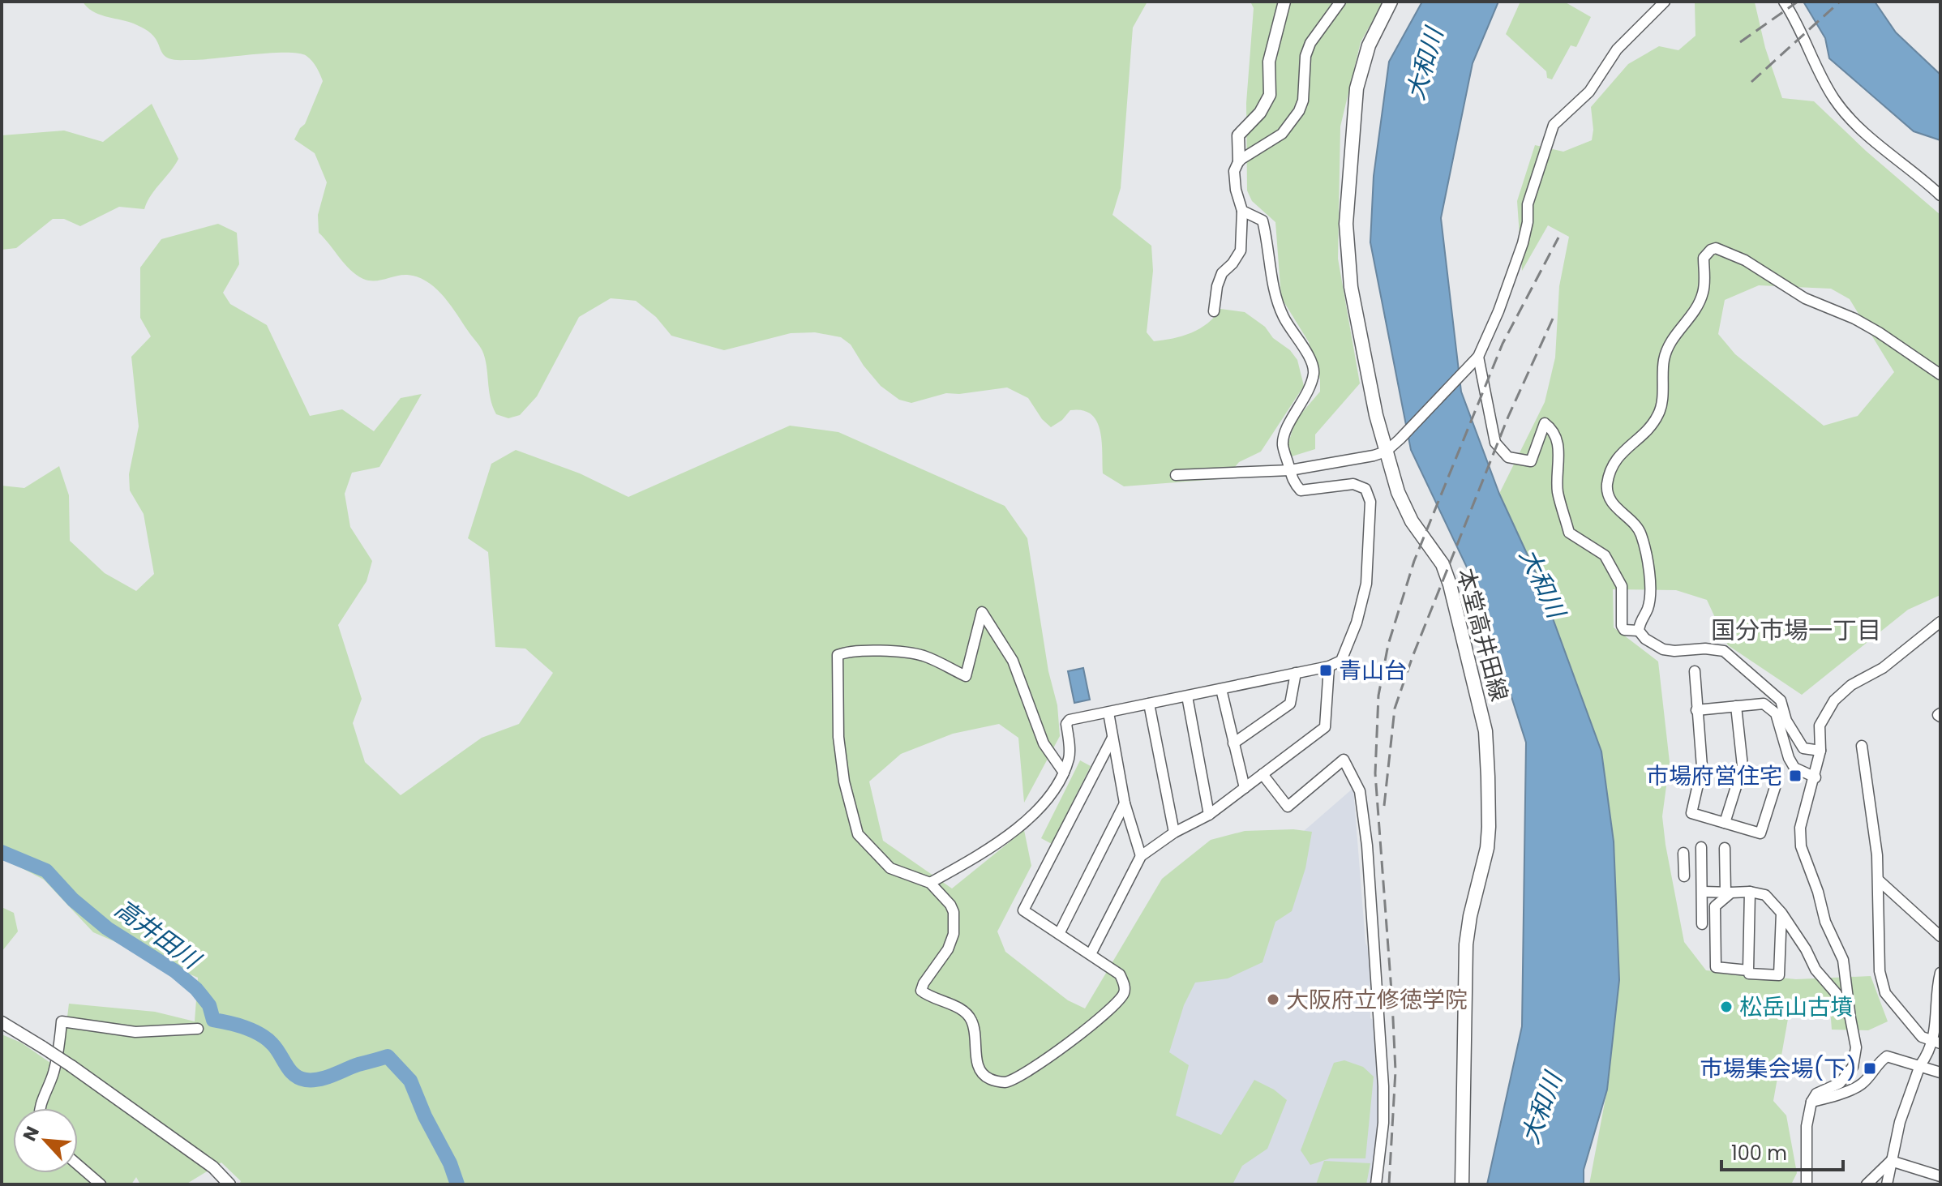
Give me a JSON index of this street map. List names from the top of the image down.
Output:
{
  "streets": {
    "main road": ["本堂高井田線"]
  },
  "districts": ["国分市場一丁目"],
  "water": ["大和川", "高井田川"],
  "places": {
    "transit": ["青山台", "市場府営住宅", "市場集会場(下)"],
    "other": ["大阪府立修徳学院", "松岳山古墳"]
  },
  "scale_bar": "100 m",
  "north": "top left"
}
